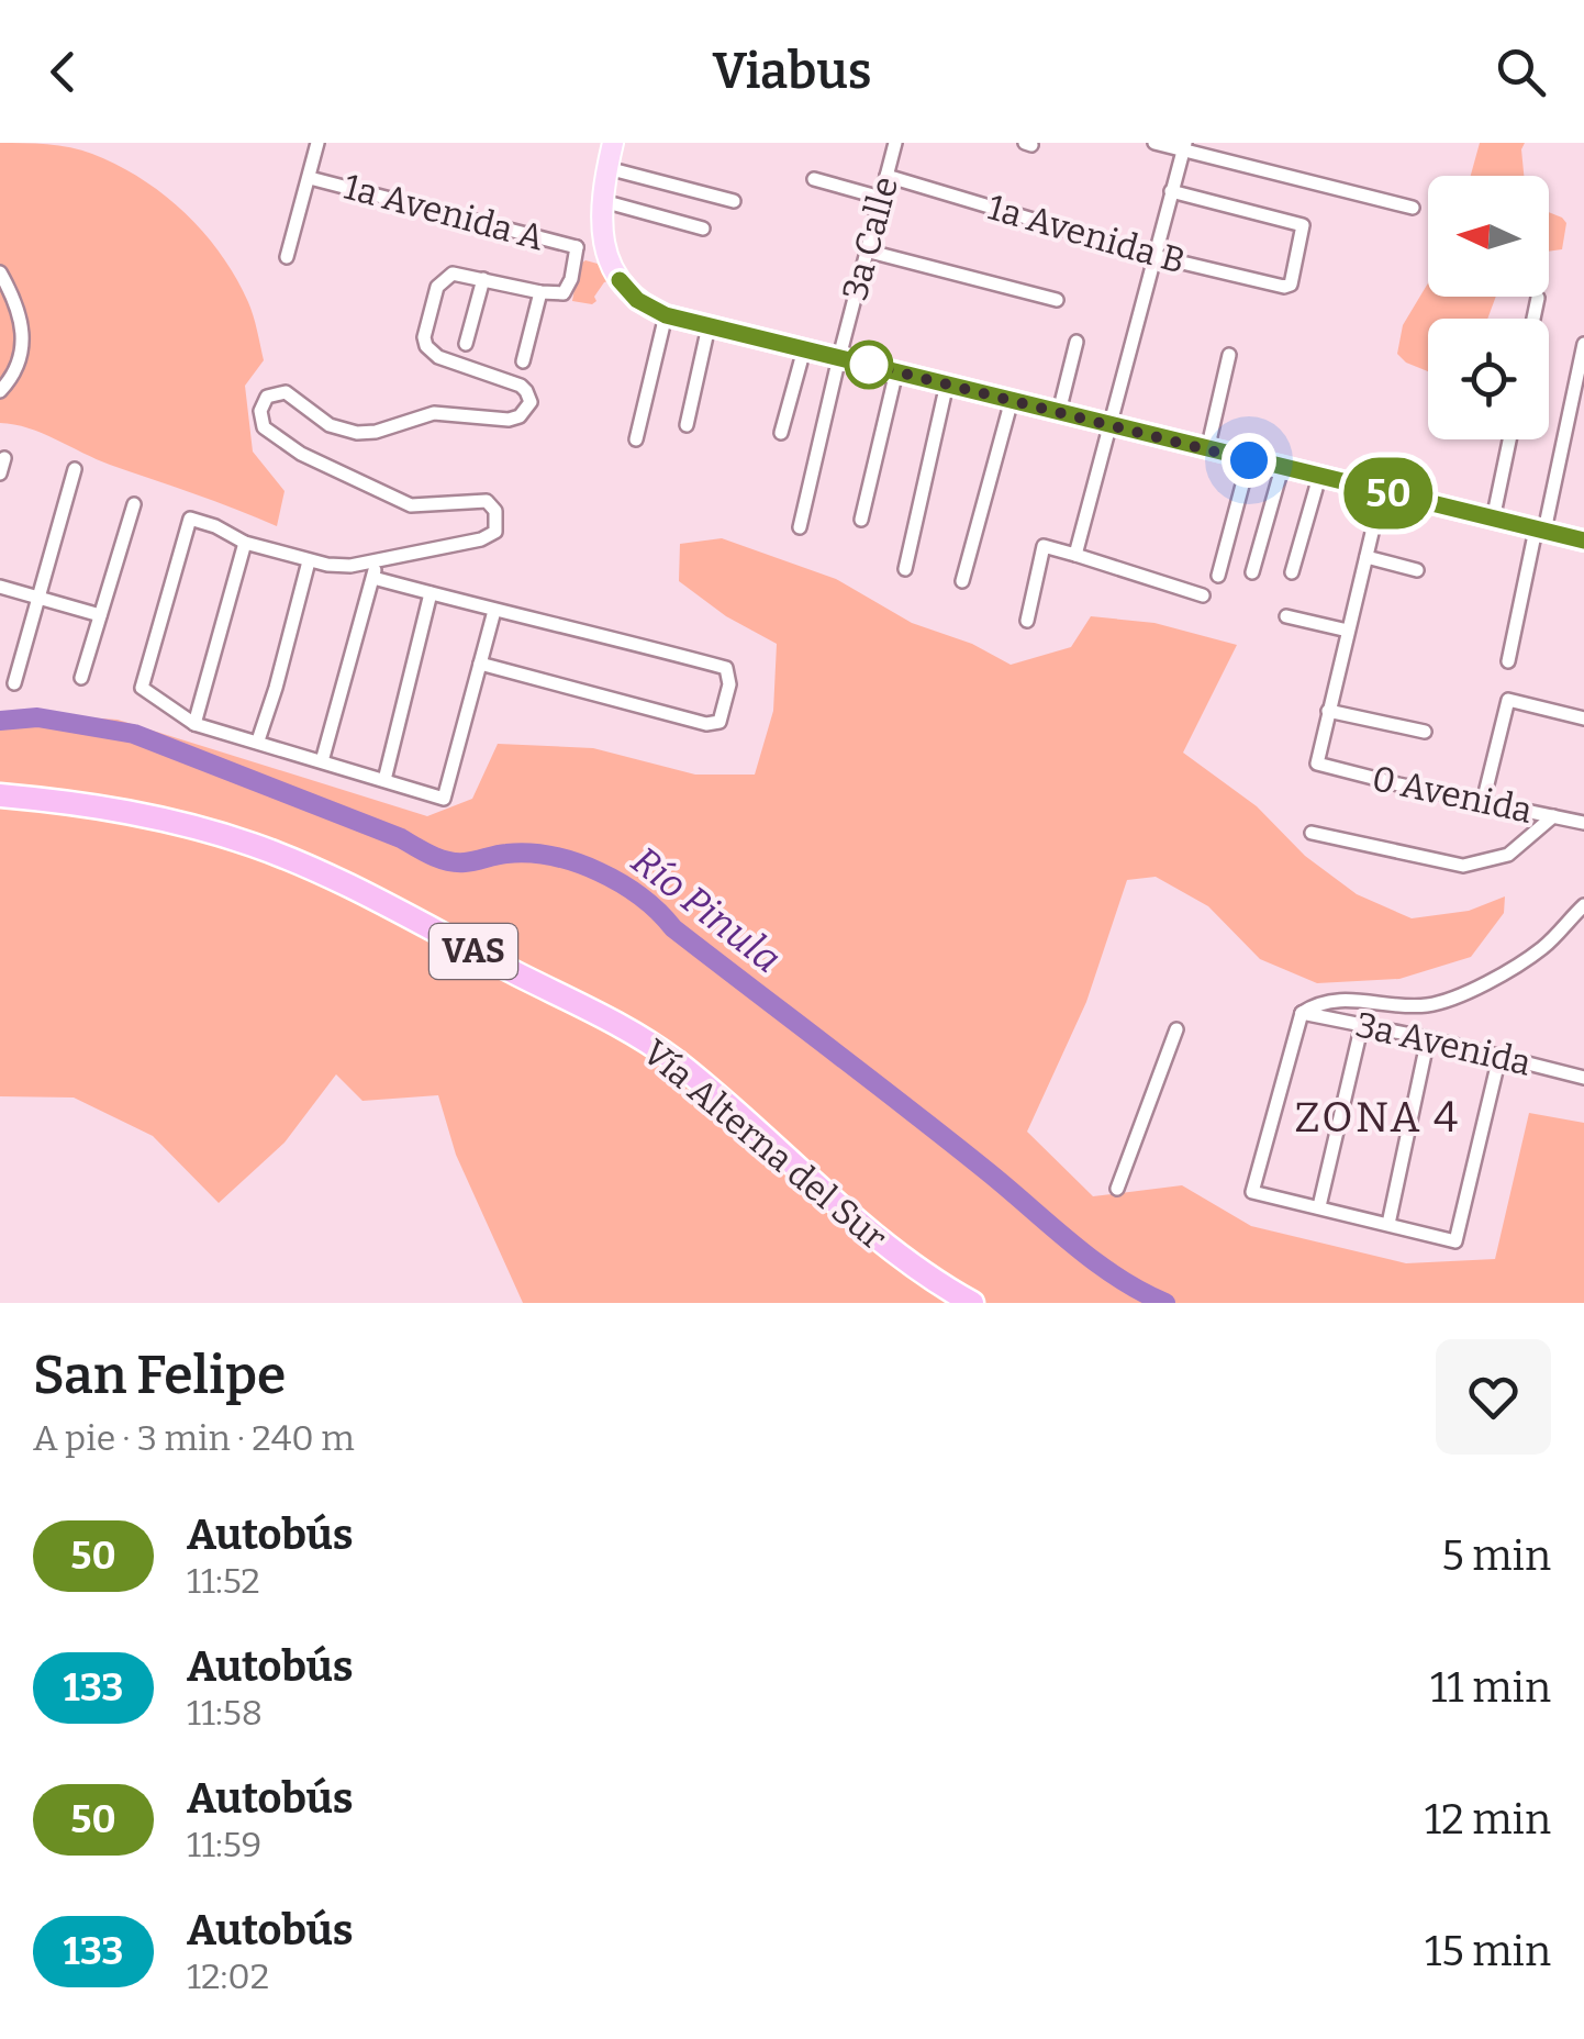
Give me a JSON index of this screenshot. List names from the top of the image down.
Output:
{
  "streets": {
    "highway": ["VAS", "Vía Alterna del Sur"],
    "street": [
      "1a Avenida A",
      "1a Avenida B",
      "3a Calle",
      "0 Avenida",
      "3a Avenida"
    ]
  },
  "crossings": [
    ["1a Avenida B", "3a Calle"]
  ],
  "districts": ["ZONA 4"],
  "water": ["Río Pinula"],
  "lines": ["bus line 50"],
  "north": "left",
  "page": {
    "header": "Viabus",
    "on_map": "50",
    "heading": ["San Felipe", "A pie · 3 min · 240 m"],
    "list": [
      {
        "mark": "50",
        "name": "Autobús",
        "note": "11:52",
        "value": "5 min"
      },
      {
        "mark": "133",
        "name": "Autobús",
        "note": "11:58",
        "value": "11 min"
      },
      {
        "mark": "50",
        "name": "Autobús",
        "note": "11:59",
        "value": "12 min"
      },
      {
        "mark": "133",
        "name": "Autobús",
        "note": "12:02",
        "value": "15 min"
      }
    ]
  }
}
